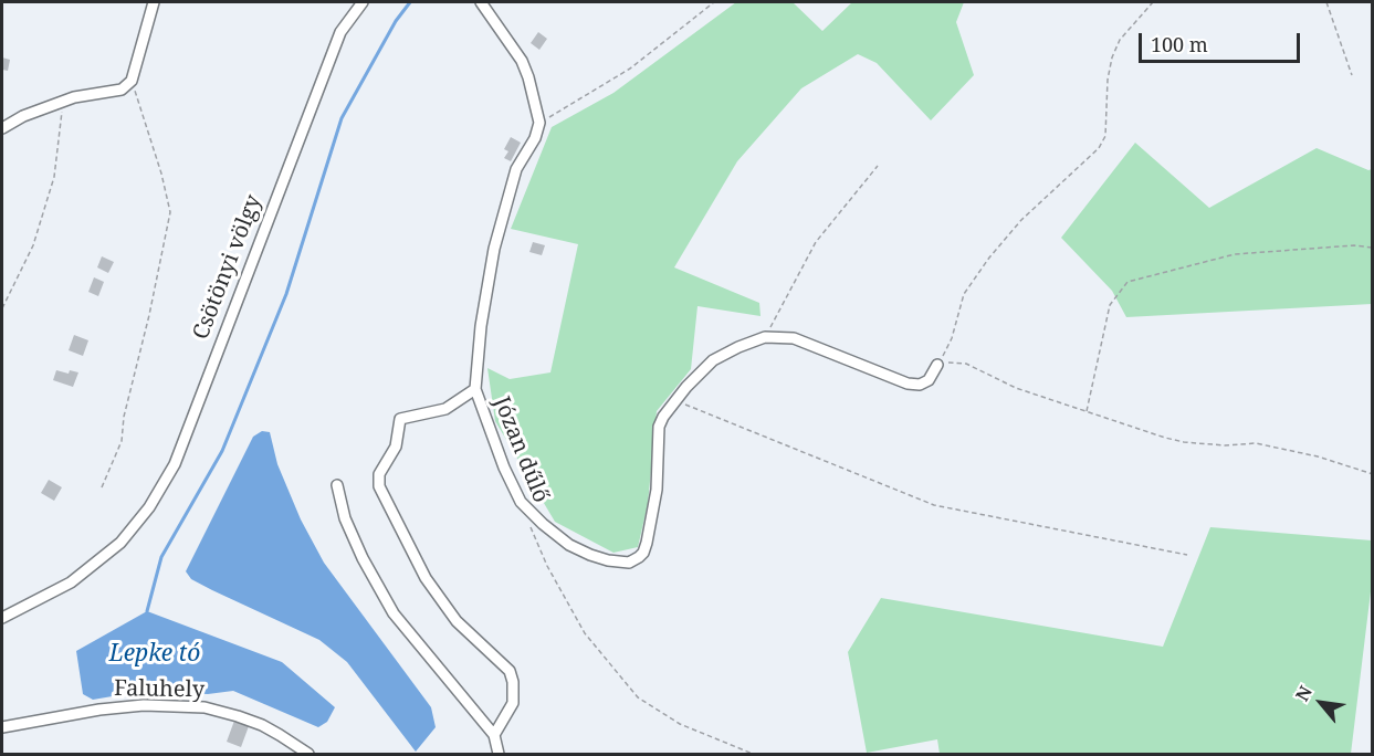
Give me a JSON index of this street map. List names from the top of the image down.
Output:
{
  "streets": {
    "street": ["Csötönyi völgy", "Józan dűlő", "Faluhely"]
  },
  "water": ["Lepke tó"],
  "scale_bar": "100 m",
  "north": "top left"
}
